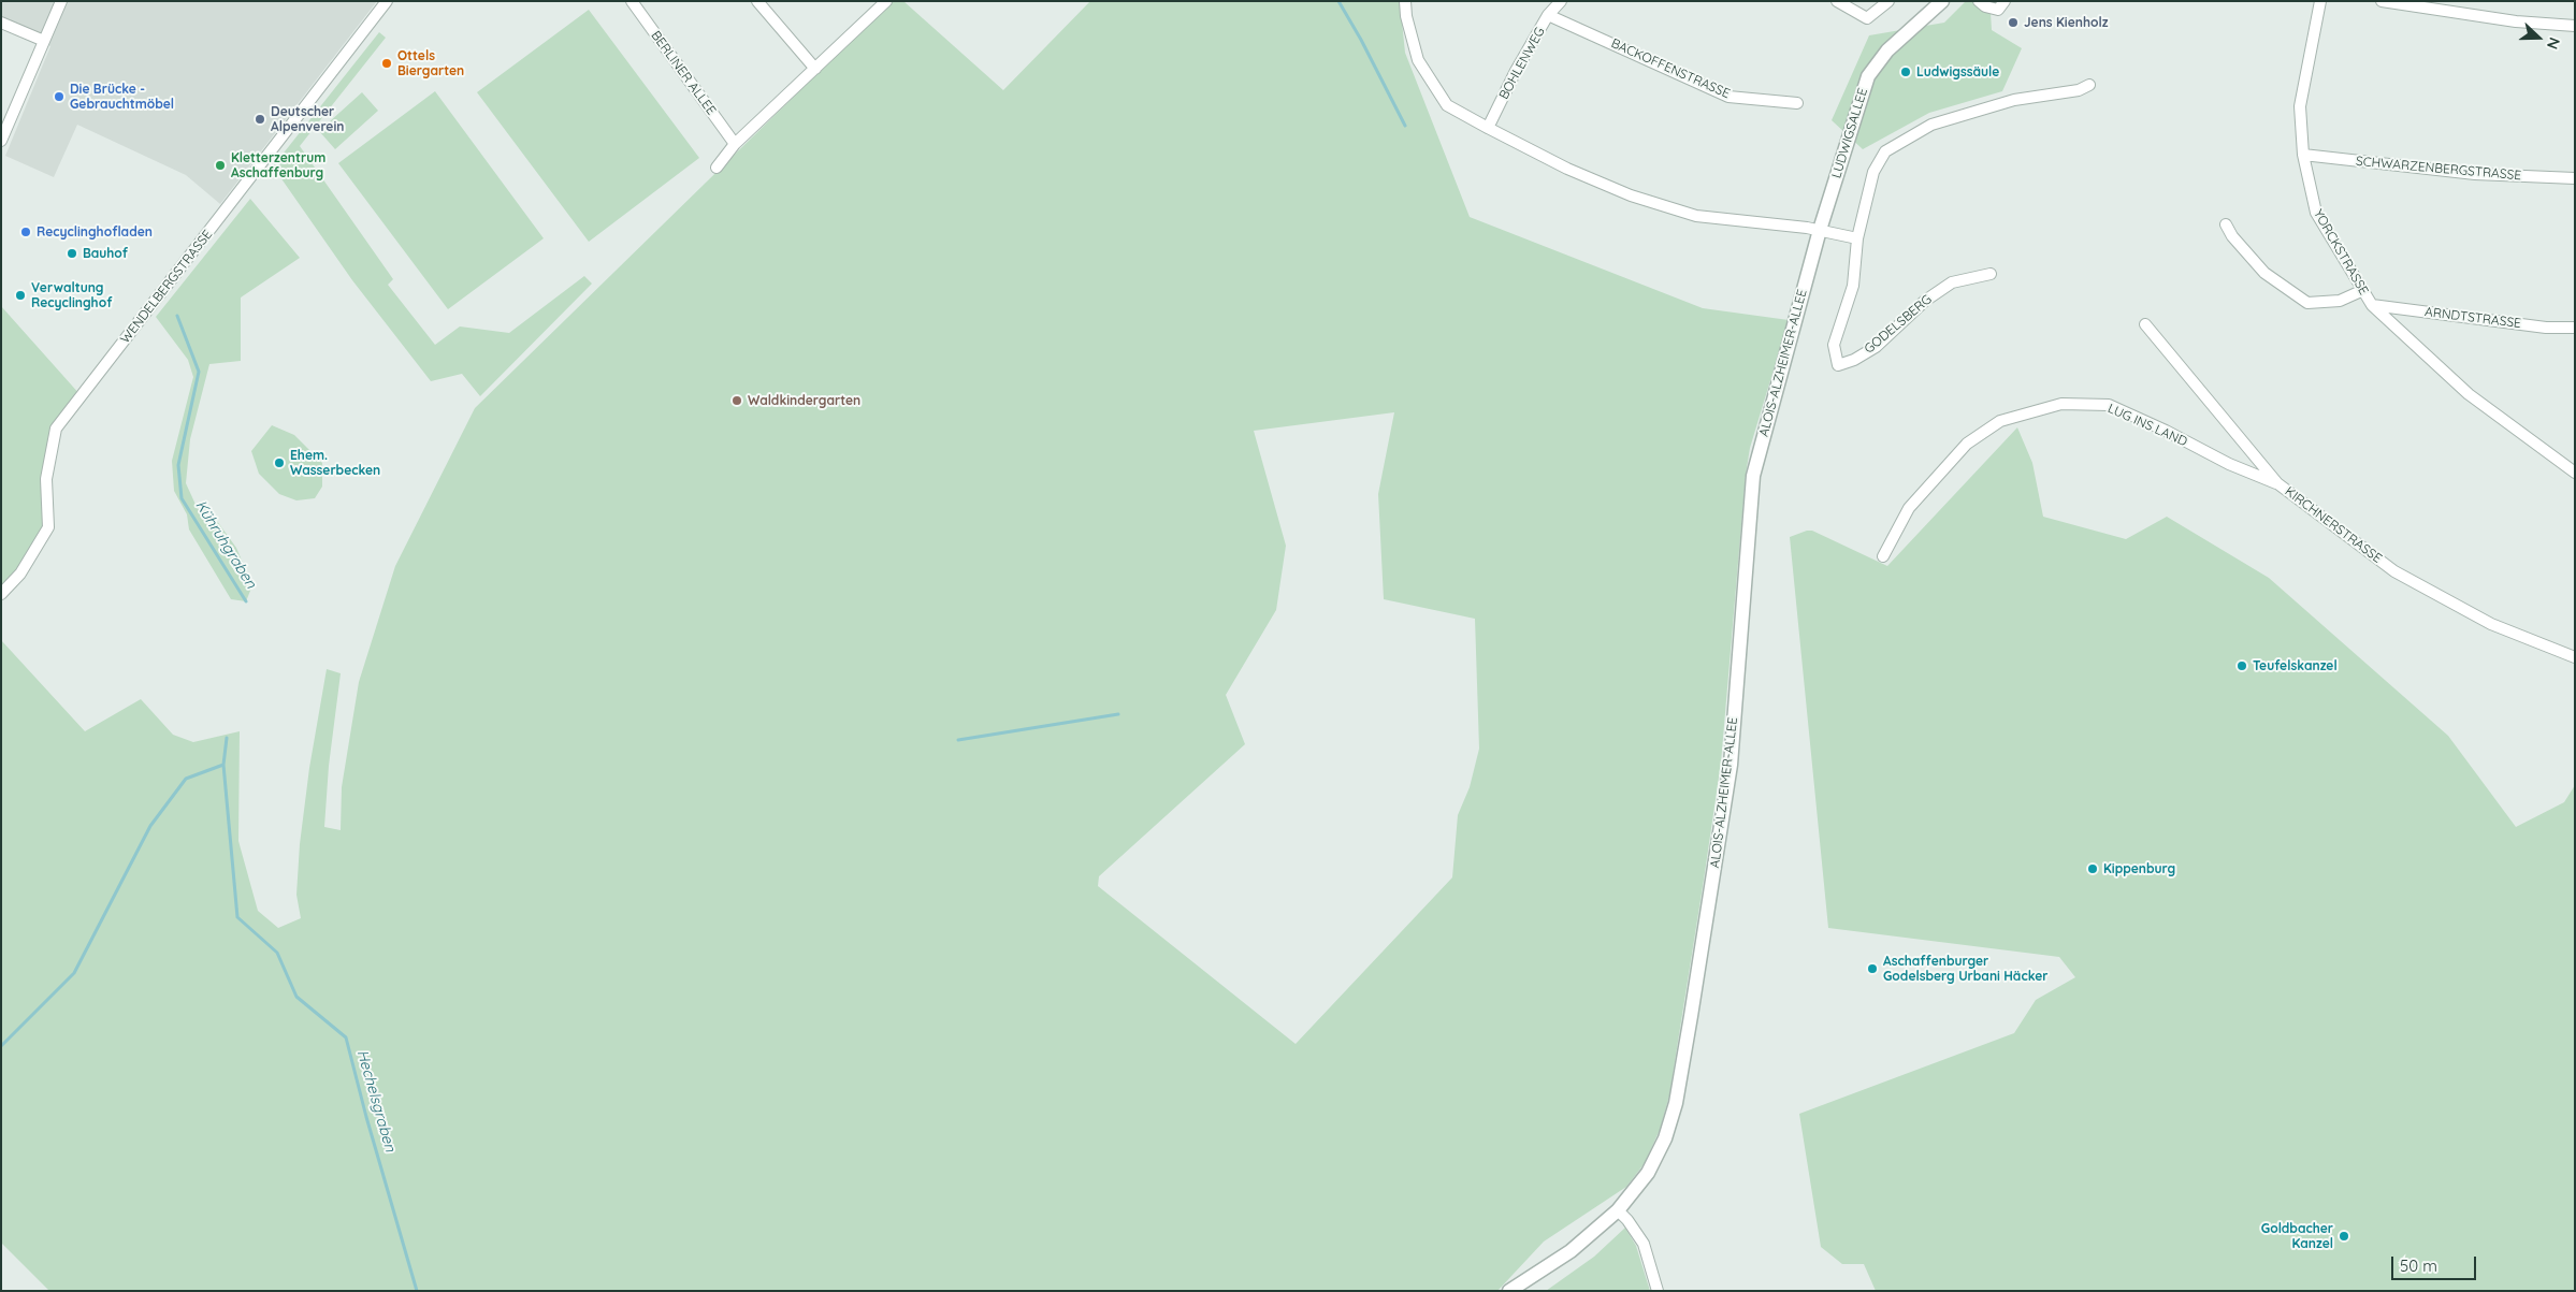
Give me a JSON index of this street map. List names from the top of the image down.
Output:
{
  "streets": {
    "street": [
      "BOHLENWEG",
      "BACKOFFENSTRASSE",
      "BERLINER ALLEE",
      "LUDWIGSALLEE",
      "SCHWARZENBERGSTRASSE",
      "YORCKSTRASSE",
      "WENDELBERGSTRASSE",
      "ARNDTSTRASSE",
      "GODELSBERG",
      "ALOIS-ALZHEIMER-ALLEE",
      "LUG INS LAND",
      "KIRCHNERSTRASSE"
    ]
  },
  "crossings": [
    ["BOHLENWEG", "BACKOFFENSTRASSE"],
    ["LUDWIGSALLEE", "ALOIS-ALZHEIMER-ALLEE"],
    ["SCHWARZENBERGSTRASSE", "YORCKSTRASSE"],
    ["YORCKSTRASSE", "ARNDTSTRASSE"],
    ["LUG INS LAND", "KIRCHNERSTRASSE"]
  ],
  "water": ["Kühruhgraben", "Hechelsgraben"],
  "places": [
    "Jens Kienholz",
    "Ottels Biergarten",
    "Ludwigssäule",
    "Die Brücke - Gebrauchtmöbel",
    "Deutscher Alpenverein",
    "Kletterzentrum Aschaffenburg",
    "Recyclinghofladen",
    "Bauhof",
    "Verwaltung Recyclinghof",
    "Waldkindergarten",
    "Ehem. Wasserbecken",
    "Teufelskanzel",
    "Kippenburg",
    "Aschaffenburger Godelsberg Urbani Häcker",
    "Goldbacher Kanzel"
  ],
  "scale_bar": "50 m",
  "north": "right"
}
